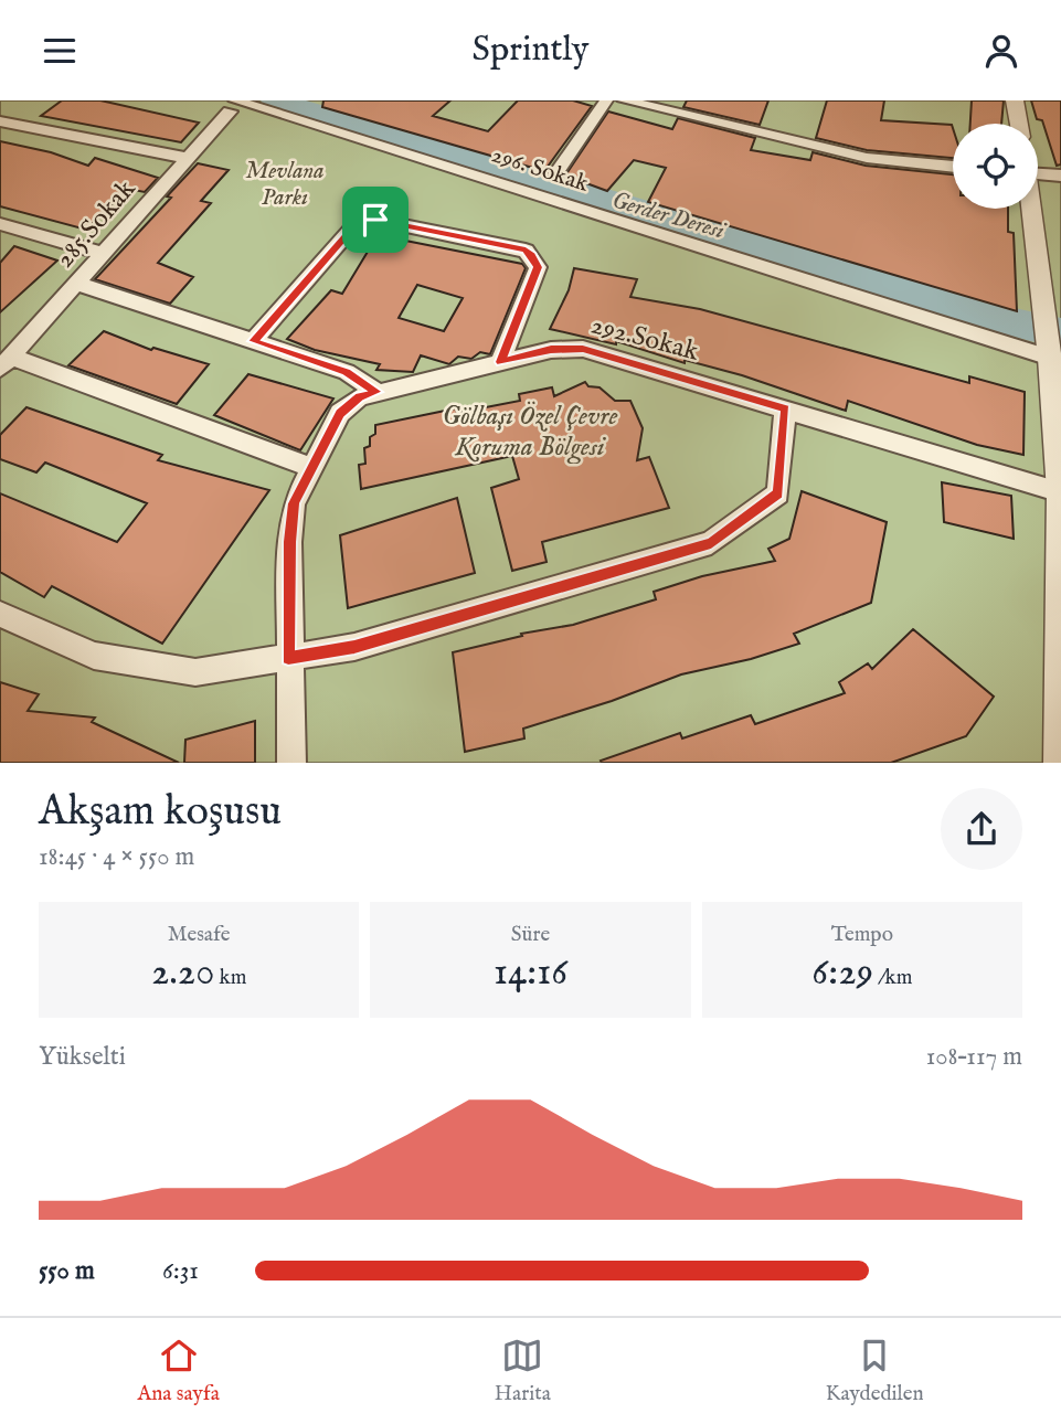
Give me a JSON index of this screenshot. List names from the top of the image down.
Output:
{
  "streets": {
    "street": ["296. Sokak", "285.Sokak", "292.Sokak"]
  },
  "crossings": [
    ["296. Sokak", "285.Sokak"]
  ],
  "water": ["Gerder Deresi"],
  "parks": ["Mevlana Parkı", "Gölbaşı Özel Çevre Koruma Bölgesi"],
  "page": {
    "header": "Sprintly",
    "heading": ["Akşam koşusu", "18:45 · 4 × 550 m"],
    "stats": [
      ["Mesafe", "2.20 km"],
      ["Süre", "14:16"],
      ["Tempo", "6:29 /km"]
    ],
    "chart": ["Yükselti", "108–117 m"],
    "list": [
      {
        "name": "550 m",
        "note": "6:31"
      }
    ],
    "tabs": ["Ana sayfa", "Harita", "Kaydedilen"]
  }
}
